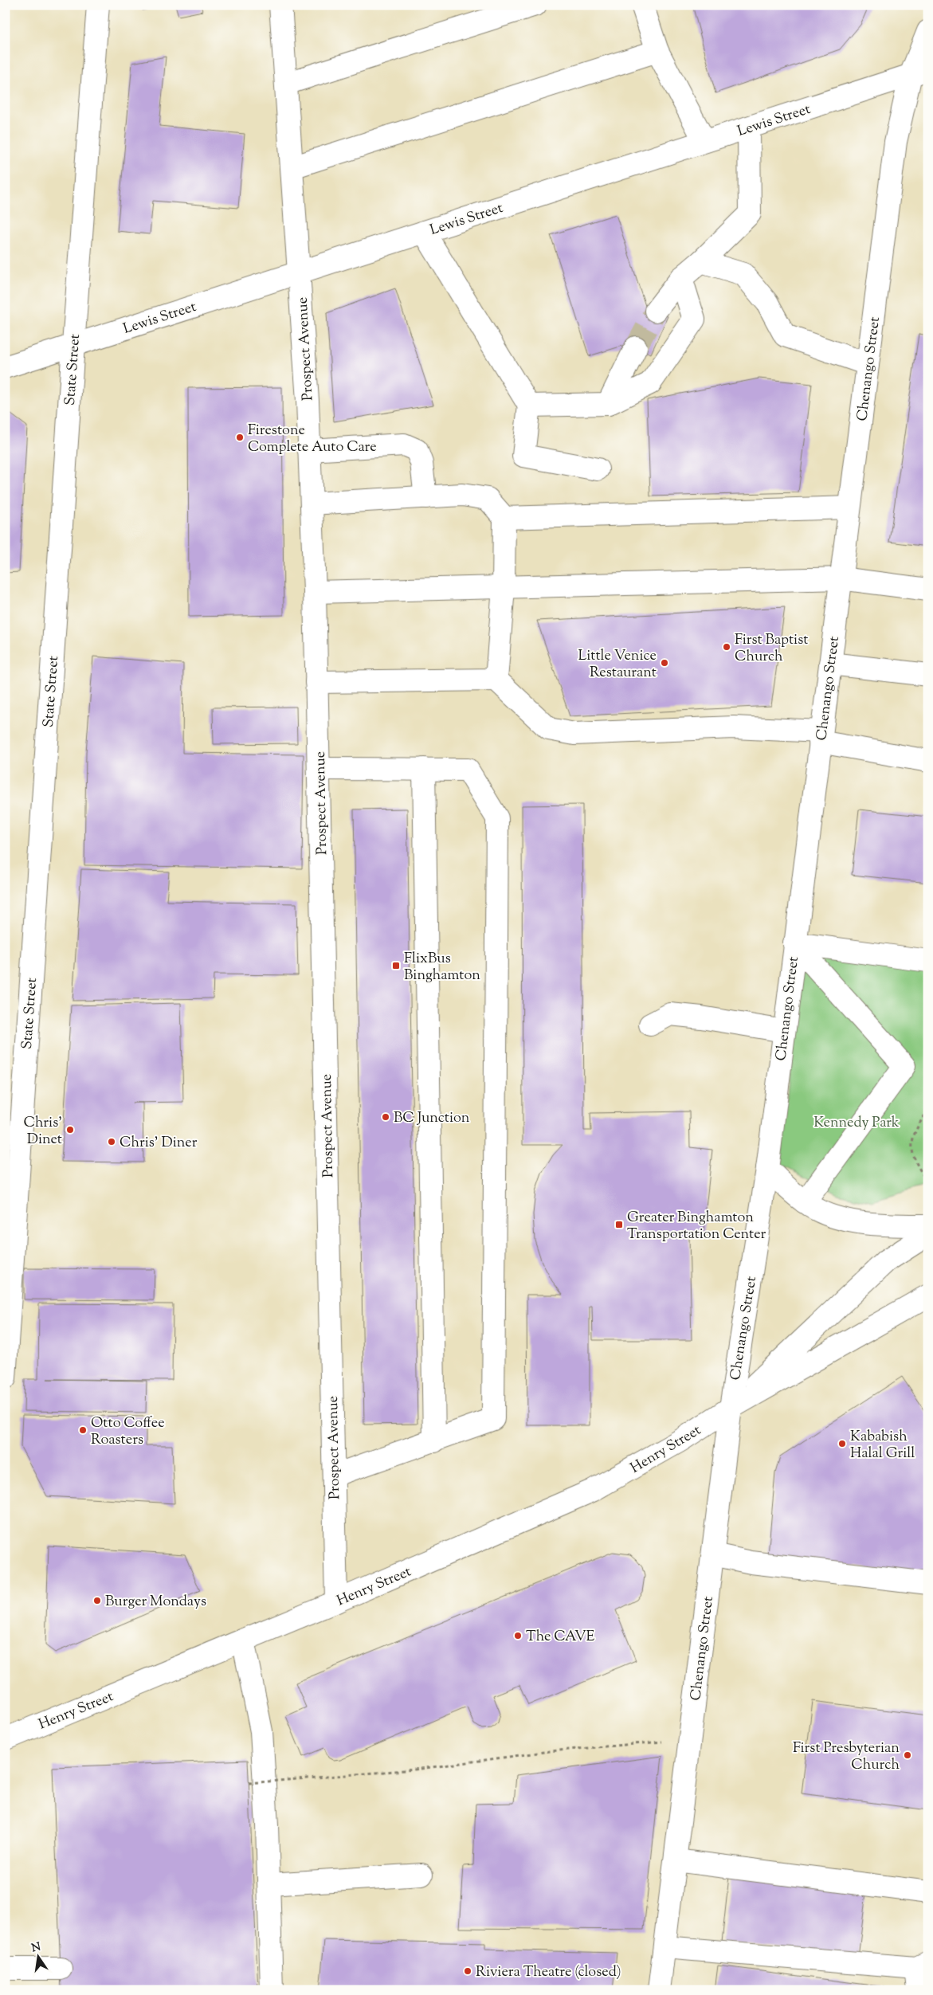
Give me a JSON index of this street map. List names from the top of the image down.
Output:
{
  "streets": {
    "street": [
      "Lewis Street",
      "Prospect Avenue",
      "Chenango Street",
      "State Street",
      "Henry Street"
    ]
  },
  "crossings": [
    ["Lewis Street", "Prospect Avenue"],
    ["Lewis Street", "Chenango Street"],
    ["Lewis Street", "State Street"],
    ["Prospect Avenue", "Henry Street"],
    ["Chenango Street", "Henry Street"]
  ],
  "parks": ["Kennedy Park"],
  "places": {
    "other": [
      "Firestone Complete Auto Care",
      "First Baptist Church",
      "Little Venice Restaurant",
      "BC Junction",
      "Chris' Dinet",
      "Chris' Diner",
      "Otto Coffee Roasters",
      "Kababish Halal Grill",
      "Burger Mondays",
      "The CAVE",
      "First Presbyterian Church",
      "Riviera Theatre (closed)"
    ],
    "transit": ["FlixBus Binghamton", "Greater Binghamton Transportation Center"]
  },
  "north": "top"
}
